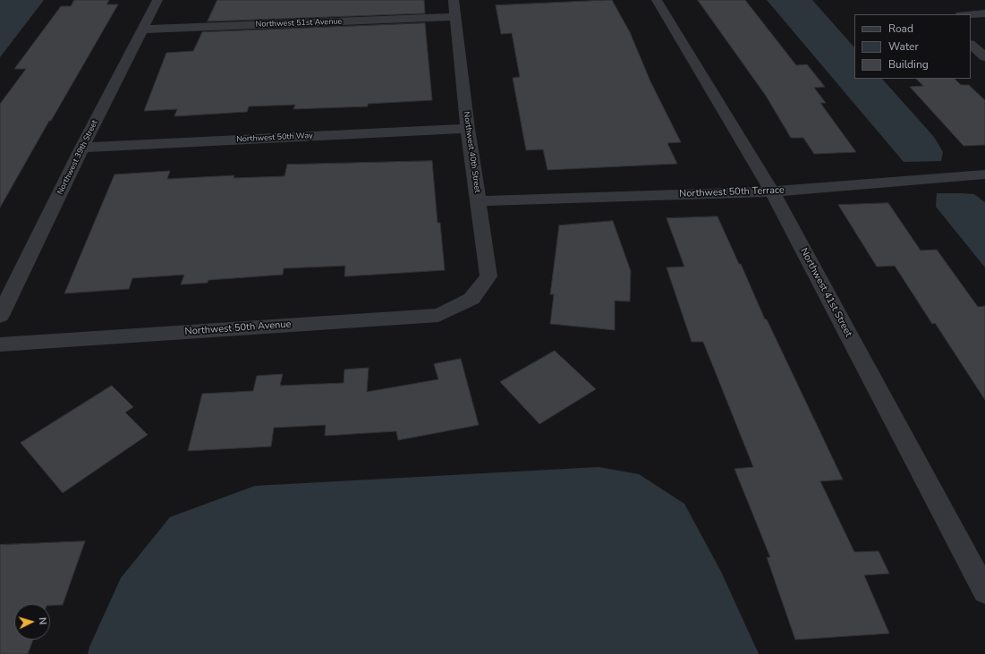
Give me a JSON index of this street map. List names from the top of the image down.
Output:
{
  "streets": {
    "street": [
      "Northwest 51st Avenue",
      "Northwest 50th Way",
      "Northwest 40th Street",
      "Northwest 39th Street",
      "Northwest 50th Terrace",
      "Northwest 41st Street",
      "Northwest 50th Avenue"
    ]
  },
  "crossings": [
    ["Northwest 51st Avenue", "Northwest 40th Street"],
    ["Northwest 51st Avenue", "Northwest 39th Street"],
    ["Northwest 50th Way", "Northwest 40th Street"],
    ["Northwest 50th Way", "Northwest 39th Street"],
    ["Northwest 40th Street", "Northwest 50th Terrace"],
    ["Northwest 40th Street", "Northwest 50th Avenue"],
    ["Northwest 50th Terrace", "Northwest 41st Street"]
  ],
  "legend": ["Road", "Water", "Building"],
  "north": "right"
}
